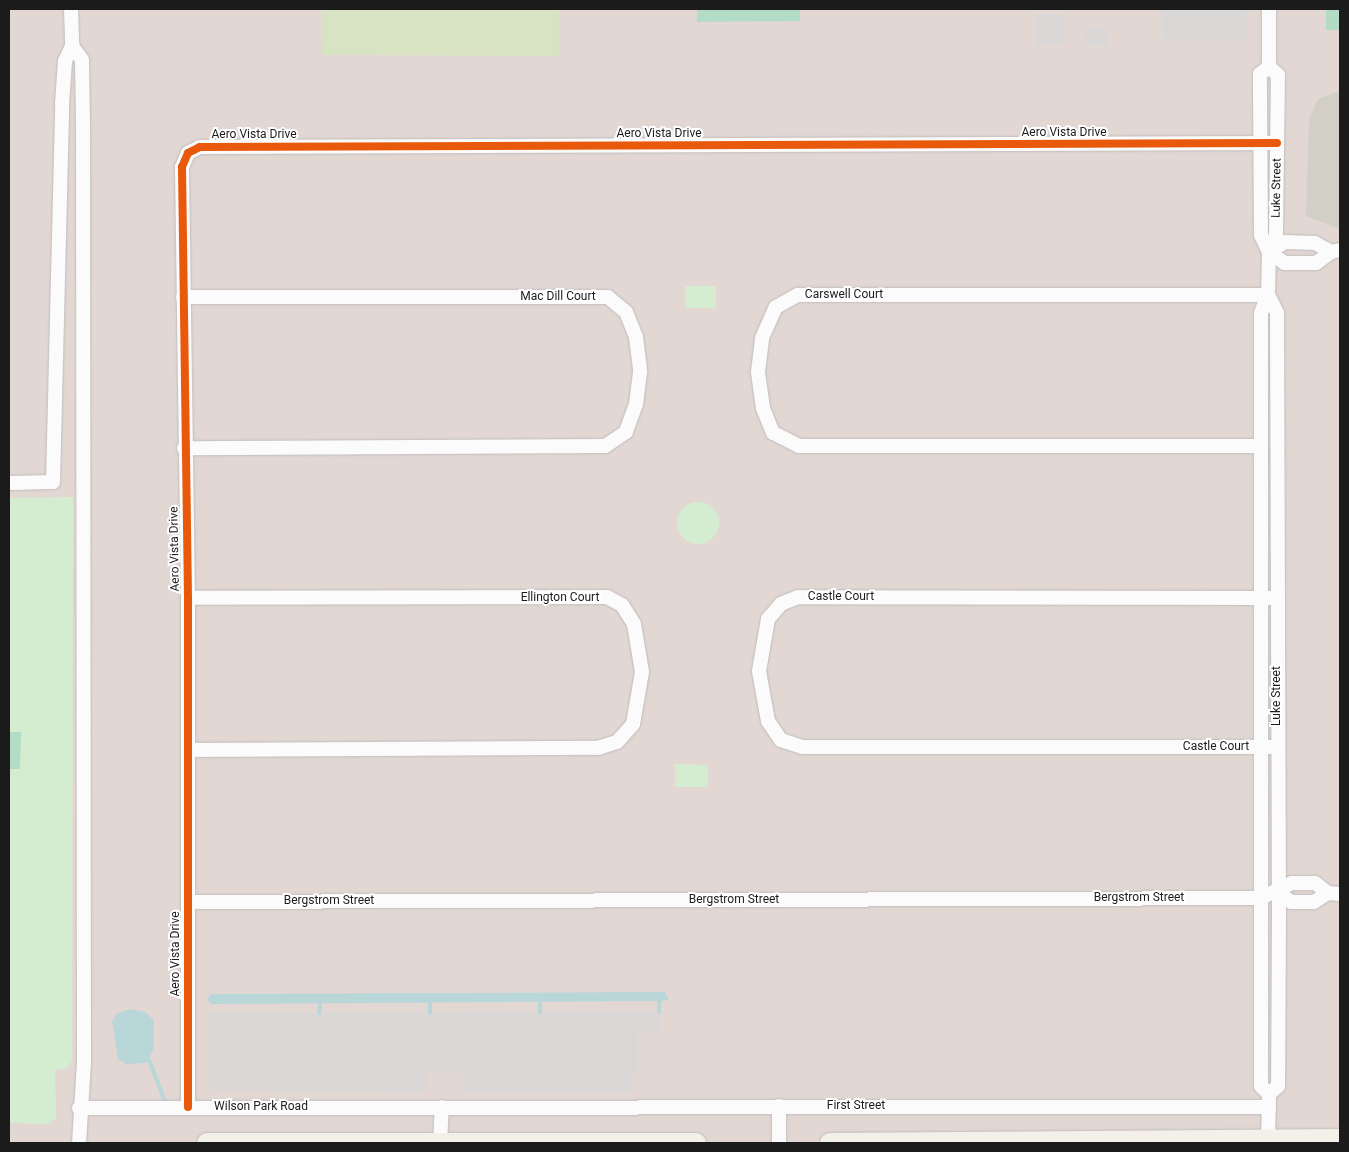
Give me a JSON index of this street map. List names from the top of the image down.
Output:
{
  "streets": {
    "street": [
      "Aero Vista Drive",
      "Luke Street",
      "Carswell Court",
      "Mac Dill Court",
      "Castle Court",
      "Ellington Court",
      "Bergstrom Street",
      "First Street",
      "Wilson Park Road"
    ]
  },
  "crossings": [
    ["Aero Vista Drive", "Luke Street"],
    ["Aero Vista Drive", "Mac Dill Court"],
    ["Aero Vista Drive", "Ellington Court"],
    ["Aero Vista Drive", "Bergstrom Street"],
    ["Aero Vista Drive", "Wilson Park Road"],
    ["Luke Street", "Carswell Court"],
    ["Luke Street", "Castle Court"],
    ["Luke Street", "Bergstrom Street"],
    ["Luke Street", "First Street"],
    ["First Street", "Wilson Park Road"]
  ]
}
